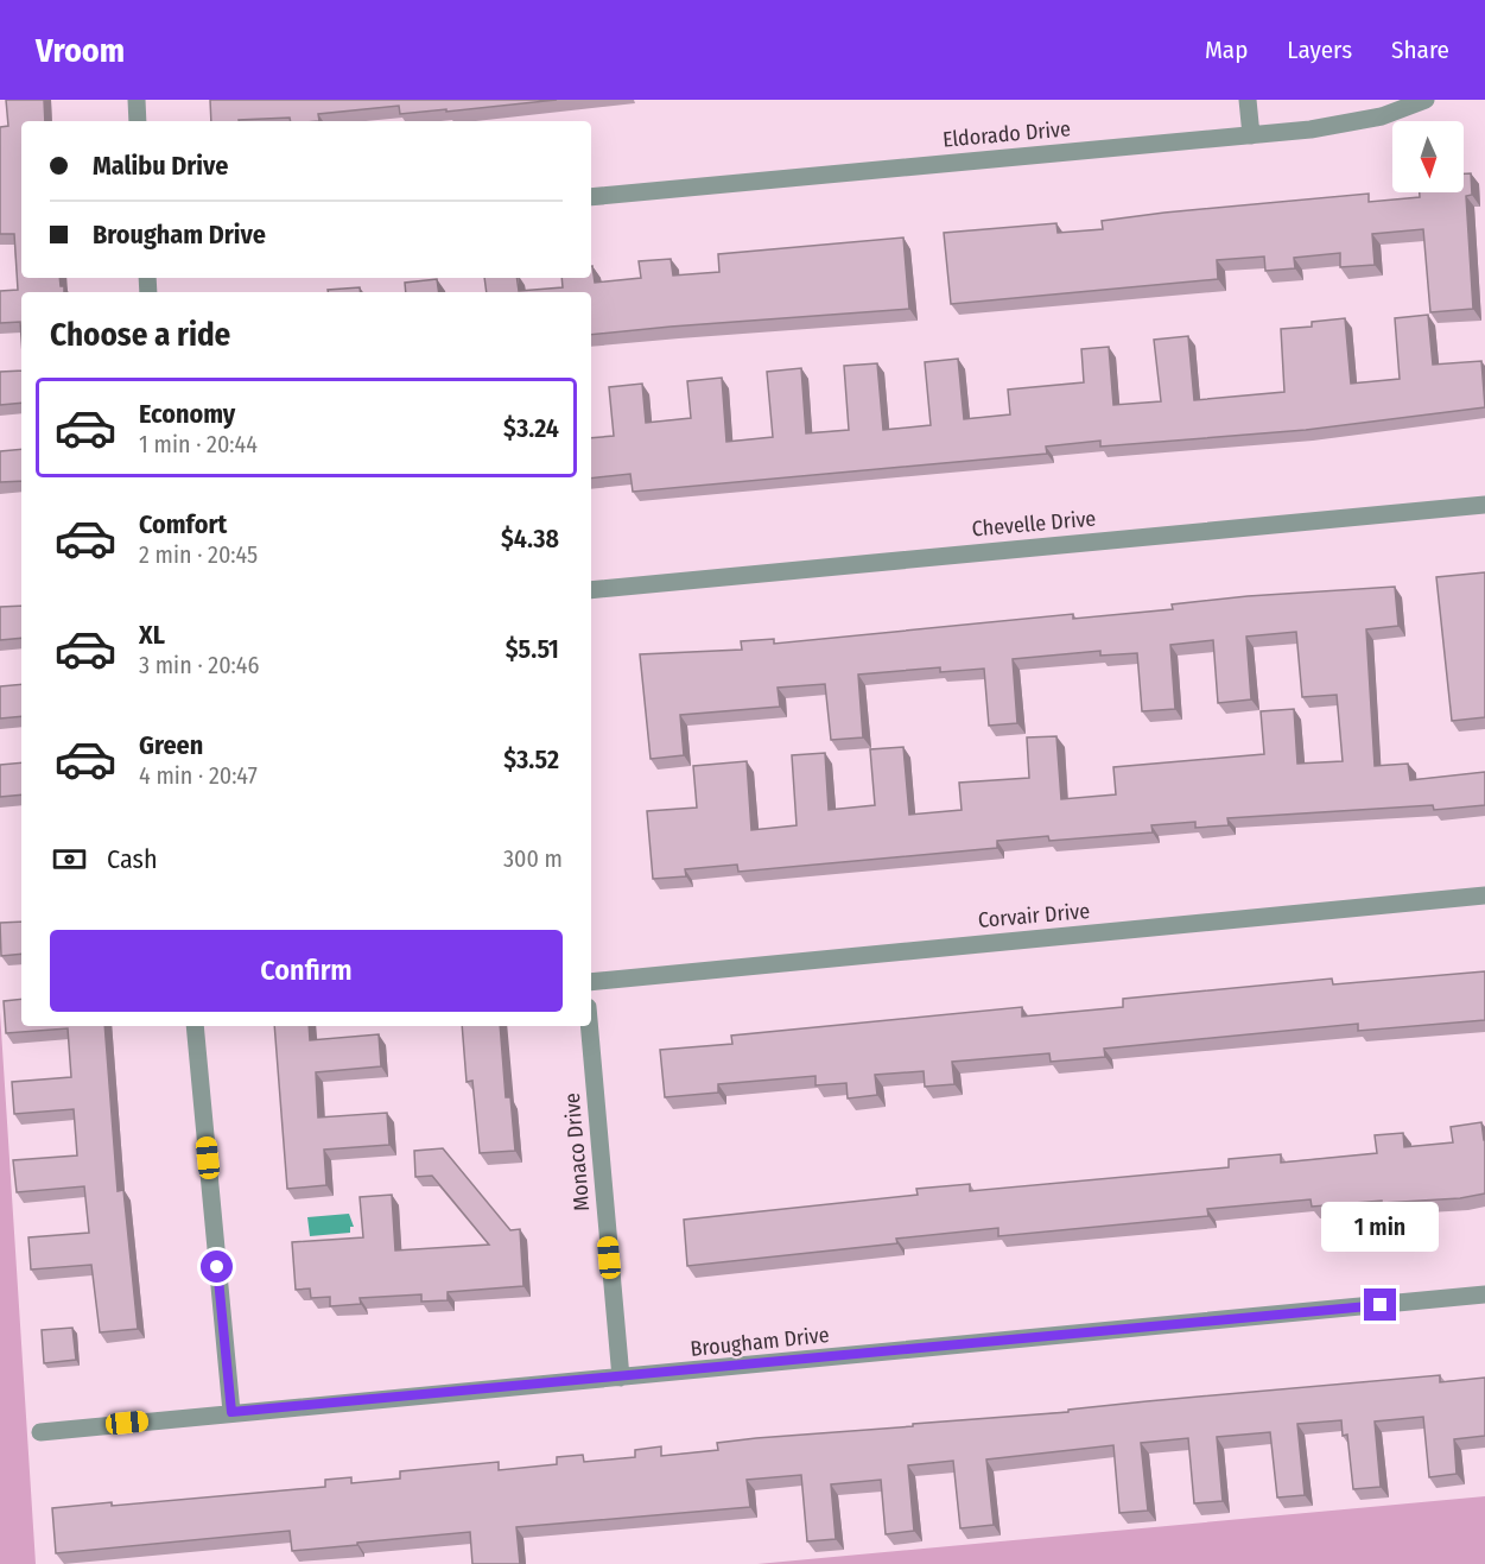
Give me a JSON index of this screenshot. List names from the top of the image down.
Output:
{
  "streets": {
    "street": [
      "Eldorado Drive",
      "Chevelle Drive",
      "Corvair Drive",
      "Monaco Drive",
      "Brougham Drive"
    ]
  },
  "crossings": [
    ["Monaco Drive", "Brougham Drive"]
  ],
  "north": "bottom",
  "page": {
    "header": "Vroom",
    "nav": ["Map", "Layers", "Share"],
    "banner": ["Malibu Drive", "Brougham Drive"],
    "heading": "Choose a ride",
    "list": [
      {
        "name": "Economy",
        "note": "1 min · 20:44",
        "value": "$3.24"
      },
      {
        "name": "Comfort",
        "note": "2 min · 20:45",
        "value": "$4.38"
      },
      {
        "name": "XL",
        "note": "3 min · 20:46",
        "value": "$5.51"
      },
      {
        "name": "Green",
        "note": "4 min · 20:47",
        "value": "$3.52"
      }
    ],
    "pay": ["Cash", "300 m"],
    "buttons": "Confirm",
    "bubble": "1 min"
  }
}
